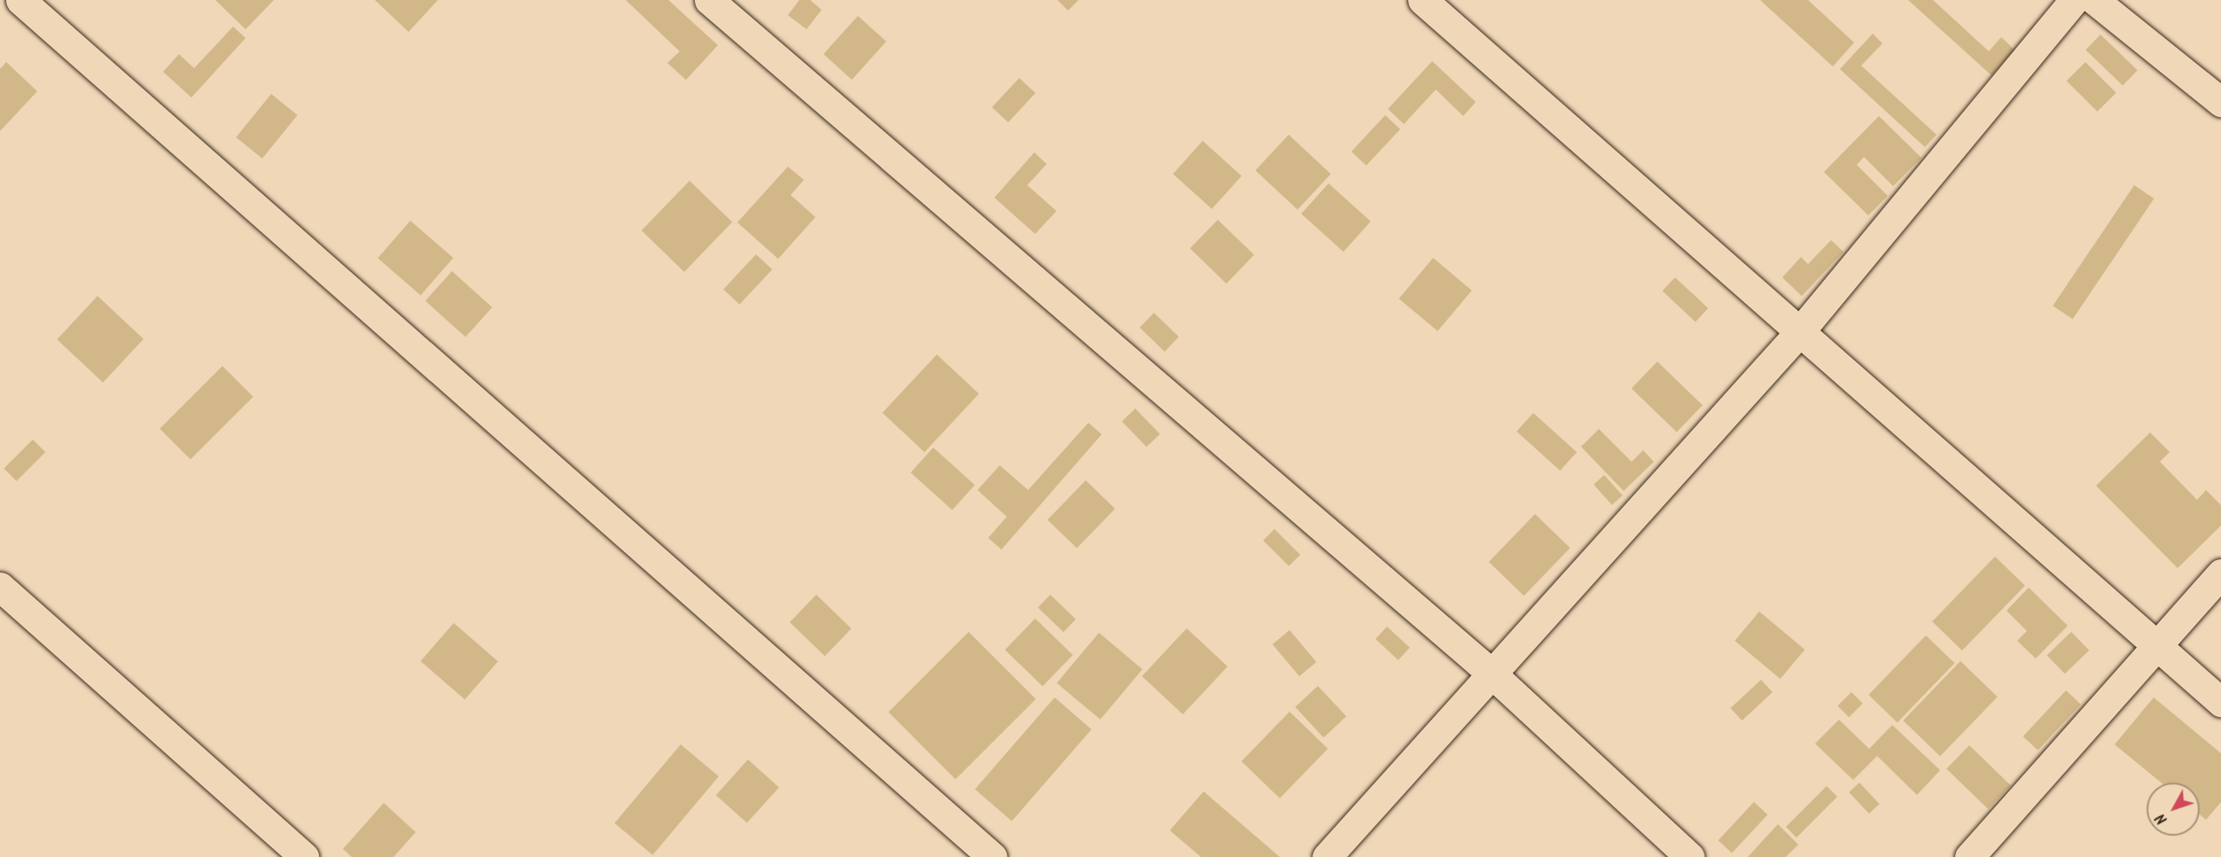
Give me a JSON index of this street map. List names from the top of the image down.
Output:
{
  "north": "bottom left"
}
